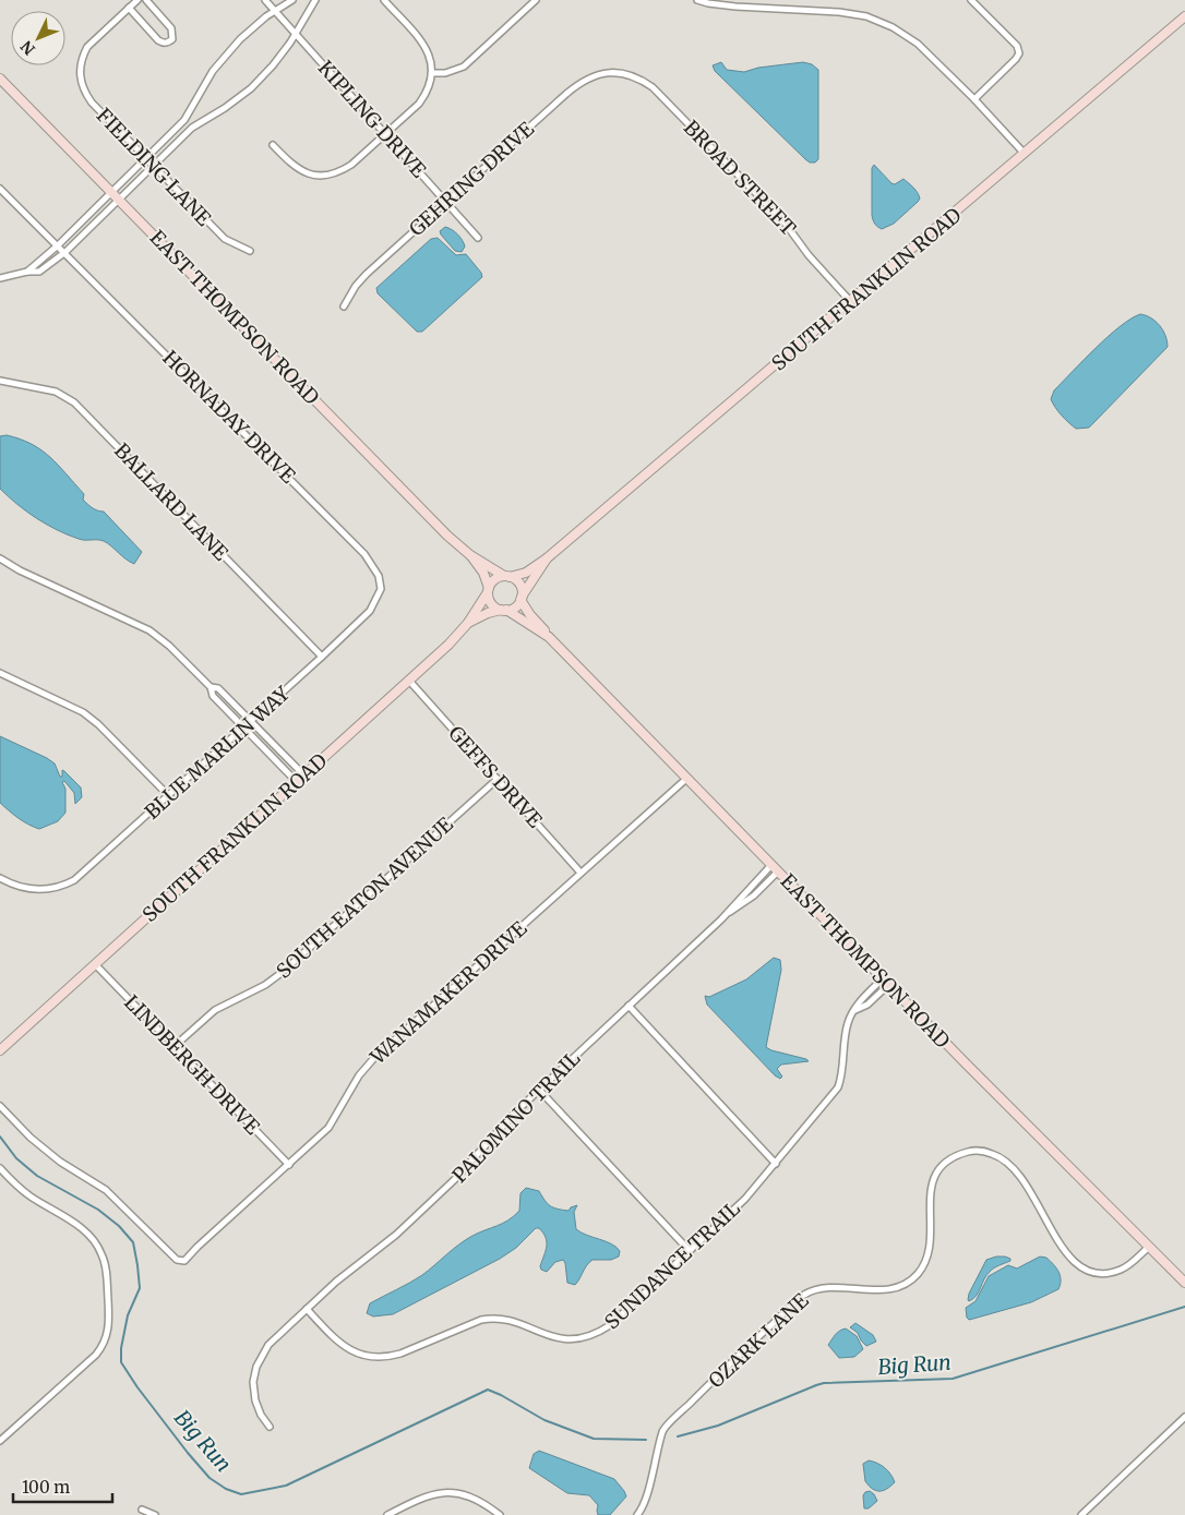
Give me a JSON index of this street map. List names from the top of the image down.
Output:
{
  "streets": {
    "main road": ["SOUTH FRANKLIN ROAD", "EAST THOMPSON ROAD"],
    "street": [
      "KIPLING DRIVE",
      "FIELDING LANE",
      "BROAD STREET",
      "GEHRING DRIVE",
      "HORNADAY DRIVE",
      "BALLARD LANE",
      "BLUE MARLIN WAY",
      "GEFFS DRIVE",
      "SOUTH EATON AVENUE",
      "WANAMAKER DRIVE",
      "LINDBERGH DRIVE",
      "PALOMINO TRAIL",
      "SUNDANCE TRAIL",
      "OZARK LANE"
    ]
  },
  "crossings": [
    ["KIPLING DRIVE", "GEHRING DRIVE"],
    ["BROAD STREET", "GEHRING DRIVE"],
    ["BROAD STREET", "SOUTH FRANKLIN ROAD"],
    ["SOUTH FRANKLIN ROAD", "EAST THOMPSON ROAD"],
    ["SOUTH FRANKLIN ROAD", "GEFFS DRIVE"],
    ["SOUTH FRANKLIN ROAD", "LINDBERGH DRIVE"],
    ["EAST THOMPSON ROAD", "WANAMAKER DRIVE"],
    ["EAST THOMPSON ROAD", "PALOMINO TRAIL"],
    ["EAST THOMPSON ROAD", "SUNDANCE TRAIL"],
    ["EAST THOMPSON ROAD", "OZARK LANE"],
    ["HORNADAY DRIVE", "BLUE MARLIN WAY"],
    ["BALLARD LANE", "BLUE MARLIN WAY"],
    ["GEFFS DRIVE", "SOUTH EATON AVENUE"],
    ["GEFFS DRIVE", "WANAMAKER DRIVE"],
    ["SOUTH EATON AVENUE", "LINDBERGH DRIVE"],
    ["WANAMAKER DRIVE", "LINDBERGH DRIVE"],
    ["PALOMINO TRAIL", "SUNDANCE TRAIL"]
  ],
  "water": ["Big Run"],
  "scale_bar": "100 m",
  "north": "bottom left"
}
